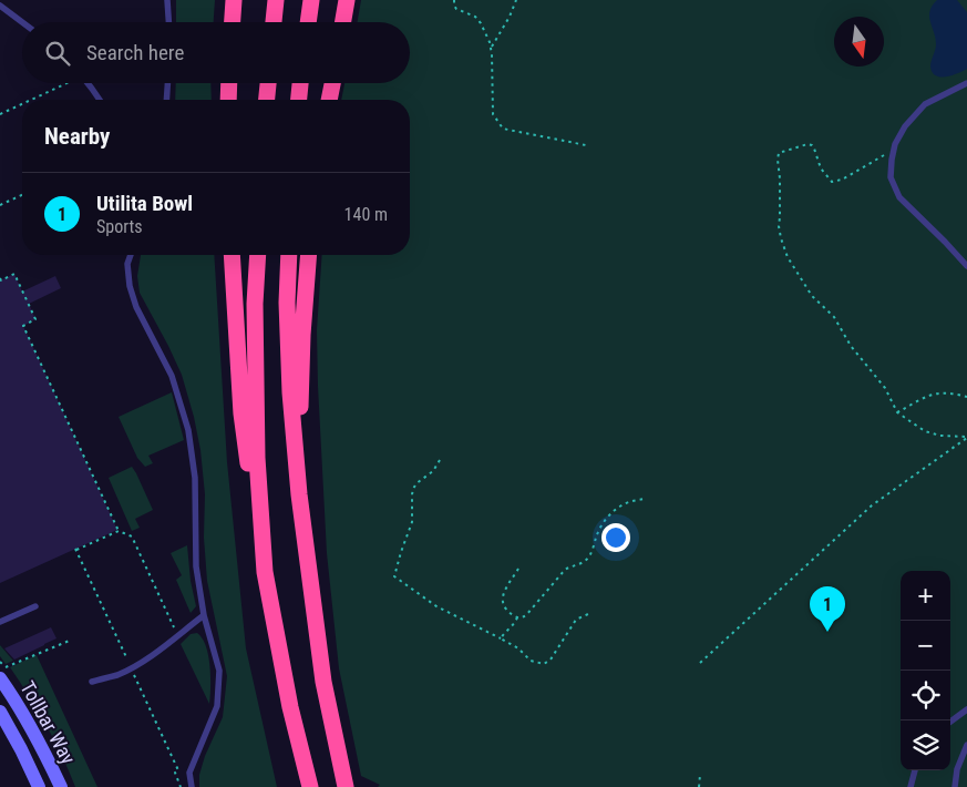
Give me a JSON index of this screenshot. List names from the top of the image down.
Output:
{
  "streets": {
    "main road": ["Tollbar Way"]
  },
  "north": "bottom",
  "page": {
    "search": "Search here",
    "heading": "Nearby",
    "list": [
      {
        "mark": "1",
        "name": "Utilita Bowl",
        "note": "Sports",
        "value": "140 m"
      }
    ],
    "map_buttons": ["+", "−"],
    "pins": "1"
  }
}
